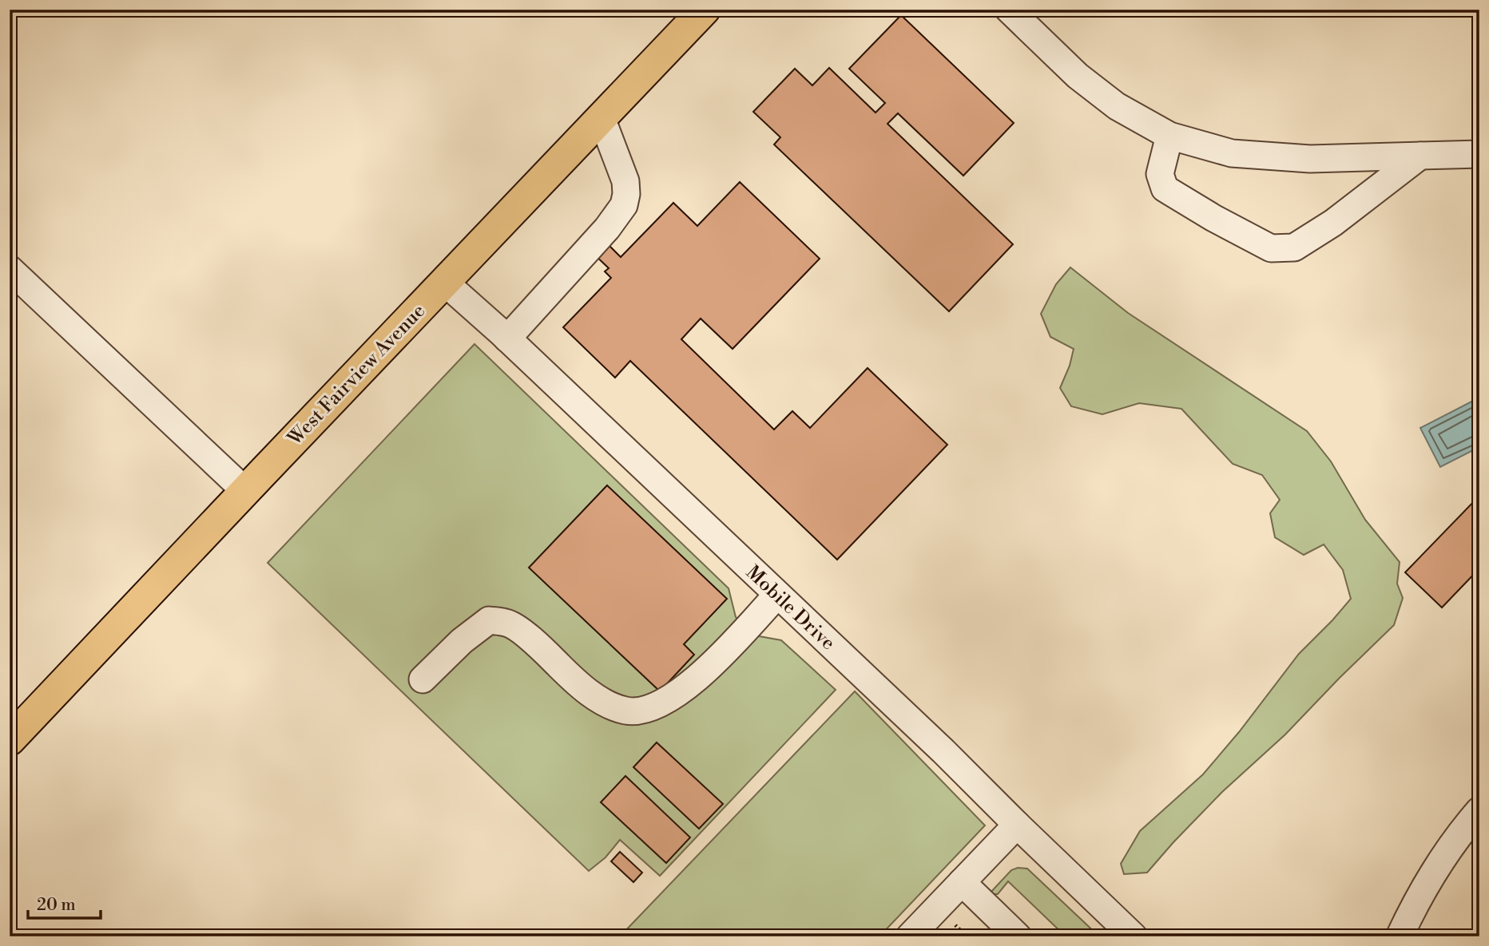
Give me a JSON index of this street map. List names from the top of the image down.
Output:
{
  "streets": {
    "main road": ["West Fairview Avenue"],
    "street": ["Mobile Drive"]
  },
  "crossings": [
    ["West Fairview Avenue", "Mobile Drive"]
  ],
  "scale_bar": "20 m"
}
